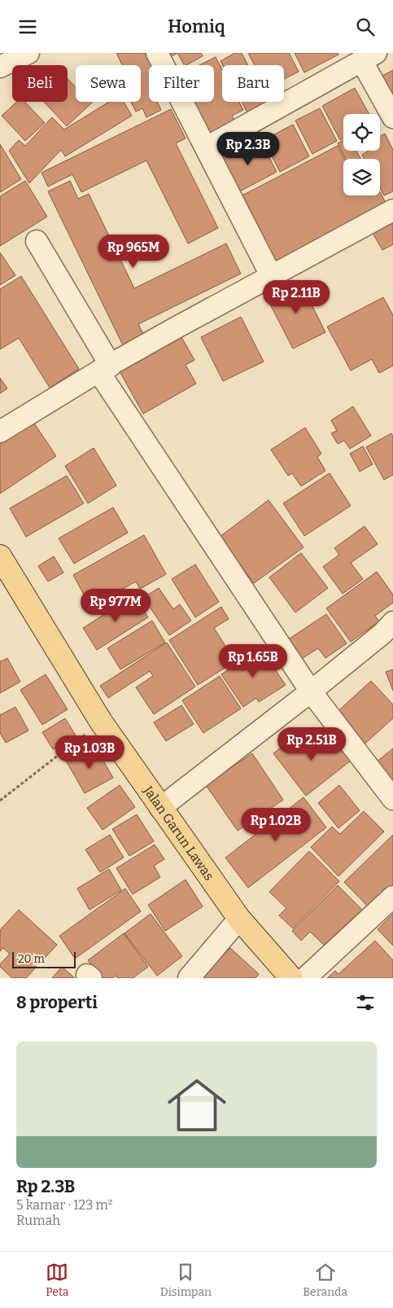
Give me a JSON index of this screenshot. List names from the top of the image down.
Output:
{
  "streets": {
    "main road": ["Jalan Garun Lawas"]
  },
  "scale_bar": "20 m",
  "page": {
    "header": "Homiq",
    "chip": [
      "Beli",
      "Sewa",
      "Filter",
      "Baru"
    ],
    "price": [
      "Rp 2.3B",
      "Rp 965M",
      "Rp 2.11B",
      "Rp 977M",
      "Rp 1.65B",
      "Rp 2.51B",
      "Rp 1.03B",
      "Rp 1.02B"
    ],
    "scale": "20 m",
    "heading": "8 properti",
    "list": [
      {
        "name": "Rp 2.3B",
        "note": "5 kamar · 123 m² · Rumah"
      }
    ],
    "tabs": ["Peta", "Disimpan", "Beranda"]
  }
}
